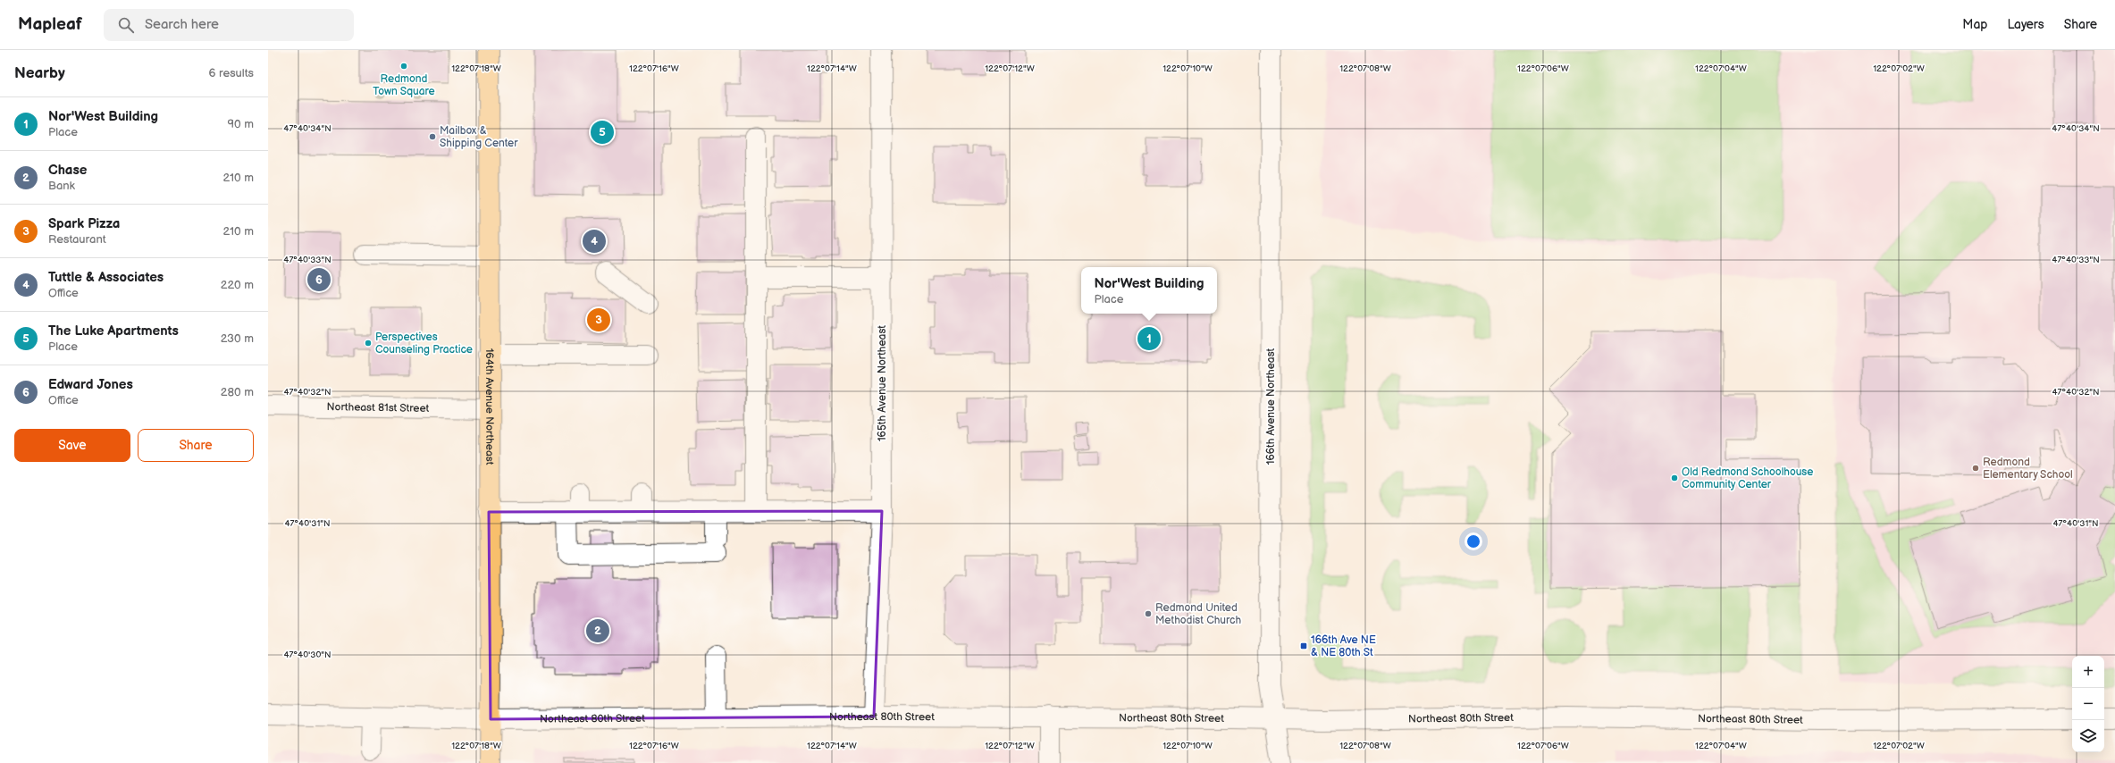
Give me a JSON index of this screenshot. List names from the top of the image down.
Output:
{
  "streets": {
    "main road": ["164th Avenue Northeast"],
    "street": [
      "165th Avenue Northeast",
      "166th Avenue Northeast",
      "Northeast 81st Street",
      "Northeast 80th Street"
    ]
  },
  "crossings": [
    ["165th Avenue Northeast", "Northeast 80th Street"],
    ["164th Avenue Northeast", "Northeast 81st Street"],
    ["164th Avenue Northeast", "Northeast 80th Street"],
    ["166th Avenue Northeast", "Northeast 80th Street"]
  ],
  "places": {
    "other": [
      "Redmond Town Square",
      "Mailbox & Shipping Center",
      "Perspectives Counseling Practice",
      "Redmond Elementary School",
      "Old Redmond Schoolhouse Community Center",
      "Redmond United Methodist Church"
    ],
    "transit": ["166th Ave NE & NE 80th St"]
  },
  "page": {
    "header": "Mapleaf",
    "search": "Search here",
    "nav": ["Map", "Layers", "Share"],
    "heading": ["Nearby", "6 results"],
    "list": [
      {
        "mark": "1",
        "name": "Nor'West Building",
        "note": "Place",
        "value": "90 m"
      },
      {
        "mark": "2",
        "name": "Chase",
        "note": "Bank",
        "value": "210 m"
      },
      {
        "mark": "3",
        "name": "Spark Pizza",
        "note": "Restaurant",
        "value": "210 m"
      },
      {
        "mark": "4",
        "name": "Tuttle & Associates",
        "note": "Office",
        "value": "220 m"
      },
      {
        "mark": "5",
        "name": "The Luke Apartments",
        "note": "Place",
        "value": "230 m"
      },
      {
        "mark": "6",
        "name": "Edward Jones",
        "note": "Office",
        "value": "280 m"
      }
    ],
    "pins": [
      "5",
      "4",
      "6",
      "3",
      "1",
      "2"
    ],
    "popup": ["Nor'West Building", "Place"],
    "buttons": ["Save", "Share"],
    "map_buttons": ["+", "−"]
  },
  "coordinates": [
    "122°07'18\"W",
    "122°07'16\"W",
    "122°07'14\"W",
    "122°07'12\"W",
    "122°07'10\"W",
    "122°07'08\"W",
    "122°07'06\"W",
    "122°07'04\"W",
    "122°07'02\"W",
    "47°40'34\"N",
    "47°40'33\"N",
    "47°40'32\"N",
    "47°40'31\"N",
    "47°40'30\"N"
  ]
}
